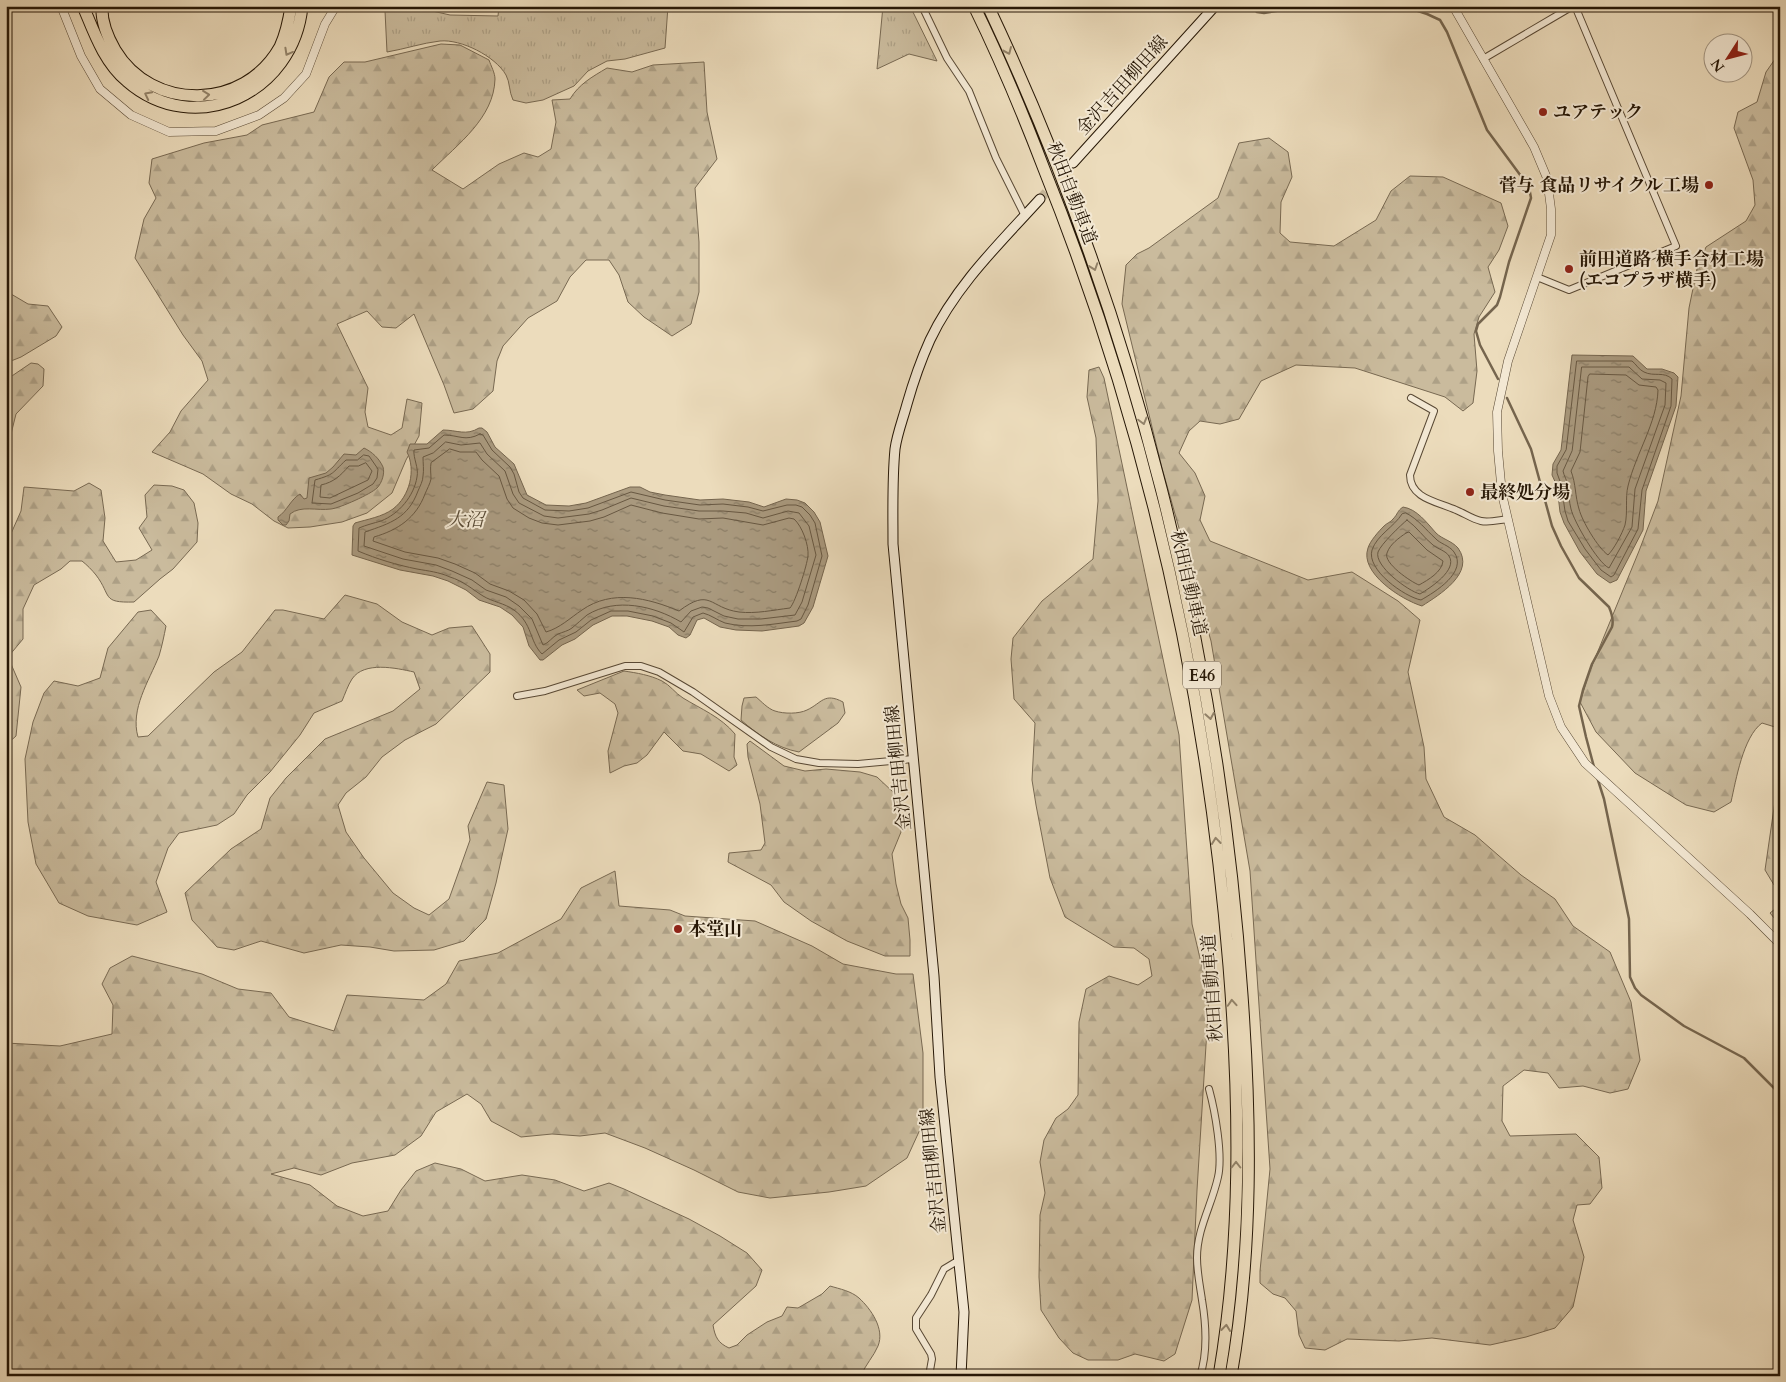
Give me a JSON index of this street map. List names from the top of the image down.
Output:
{
  "streets": {
    "highway": ["秋田自動車道", "E46"],
    "main road": ["金沢吉田柳田線"]
  },
  "water": ["大沼"],
  "places": [
    "ユアテック",
    "菅与 食品リサイクル工場",
    "前田道路 横手合材工場 (エコプラザ横手)",
    "最終処分場",
    "本堂山"
  ],
  "north": "bottom left"
}
